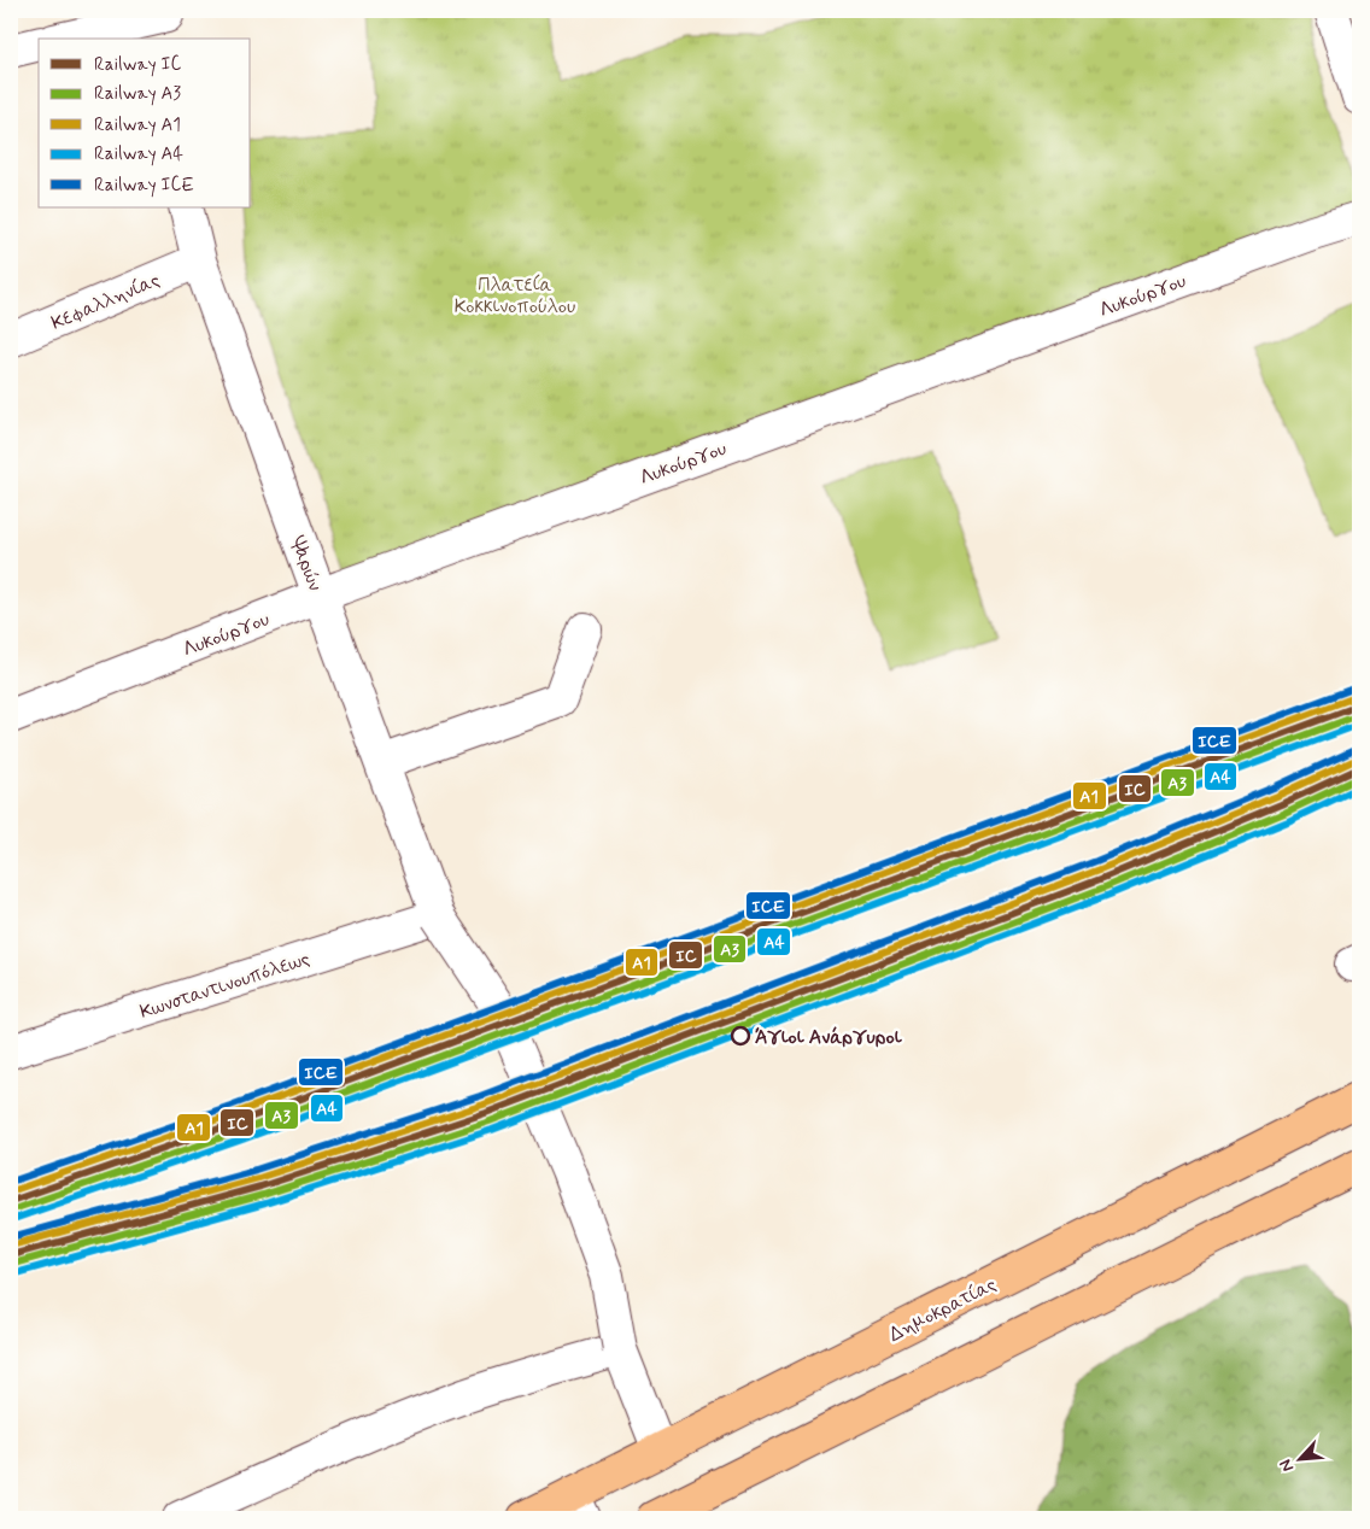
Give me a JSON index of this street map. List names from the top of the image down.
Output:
{
  "streets": {
    "main road": ["Δημοκρατίας"],
    "street": [
      "Λυκούργου",
      "Κεφαλληνίας",
      "Ψαρών",
      "Κωνσταντινουπόλεως"
    ]
  },
  "crossings": [
    ["Λυκούργου", "Ψαρών"],
    ["Κεφαλληνίας", "Ψαρών"],
    ["Ψαρών", "Κωνσταντινουπόλεως"],
    ["Ψαρών", "Δημοκρατίας"]
  ],
  "parks": ["Πλατεία Κοκκινοπούλου"],
  "places": ["Άγιοι Ανάργυροι"],
  "lines": [
    "rail line ICE",
    "rail line A1",
    "rail line IC",
    "rail line A3",
    "rail line A4"
  ],
  "legend": [
    "Railway IC",
    "Railway A3",
    "Railway A1",
    "Railway A4",
    "Railway ICE"
  ],
  "north": "bottom left"
}
